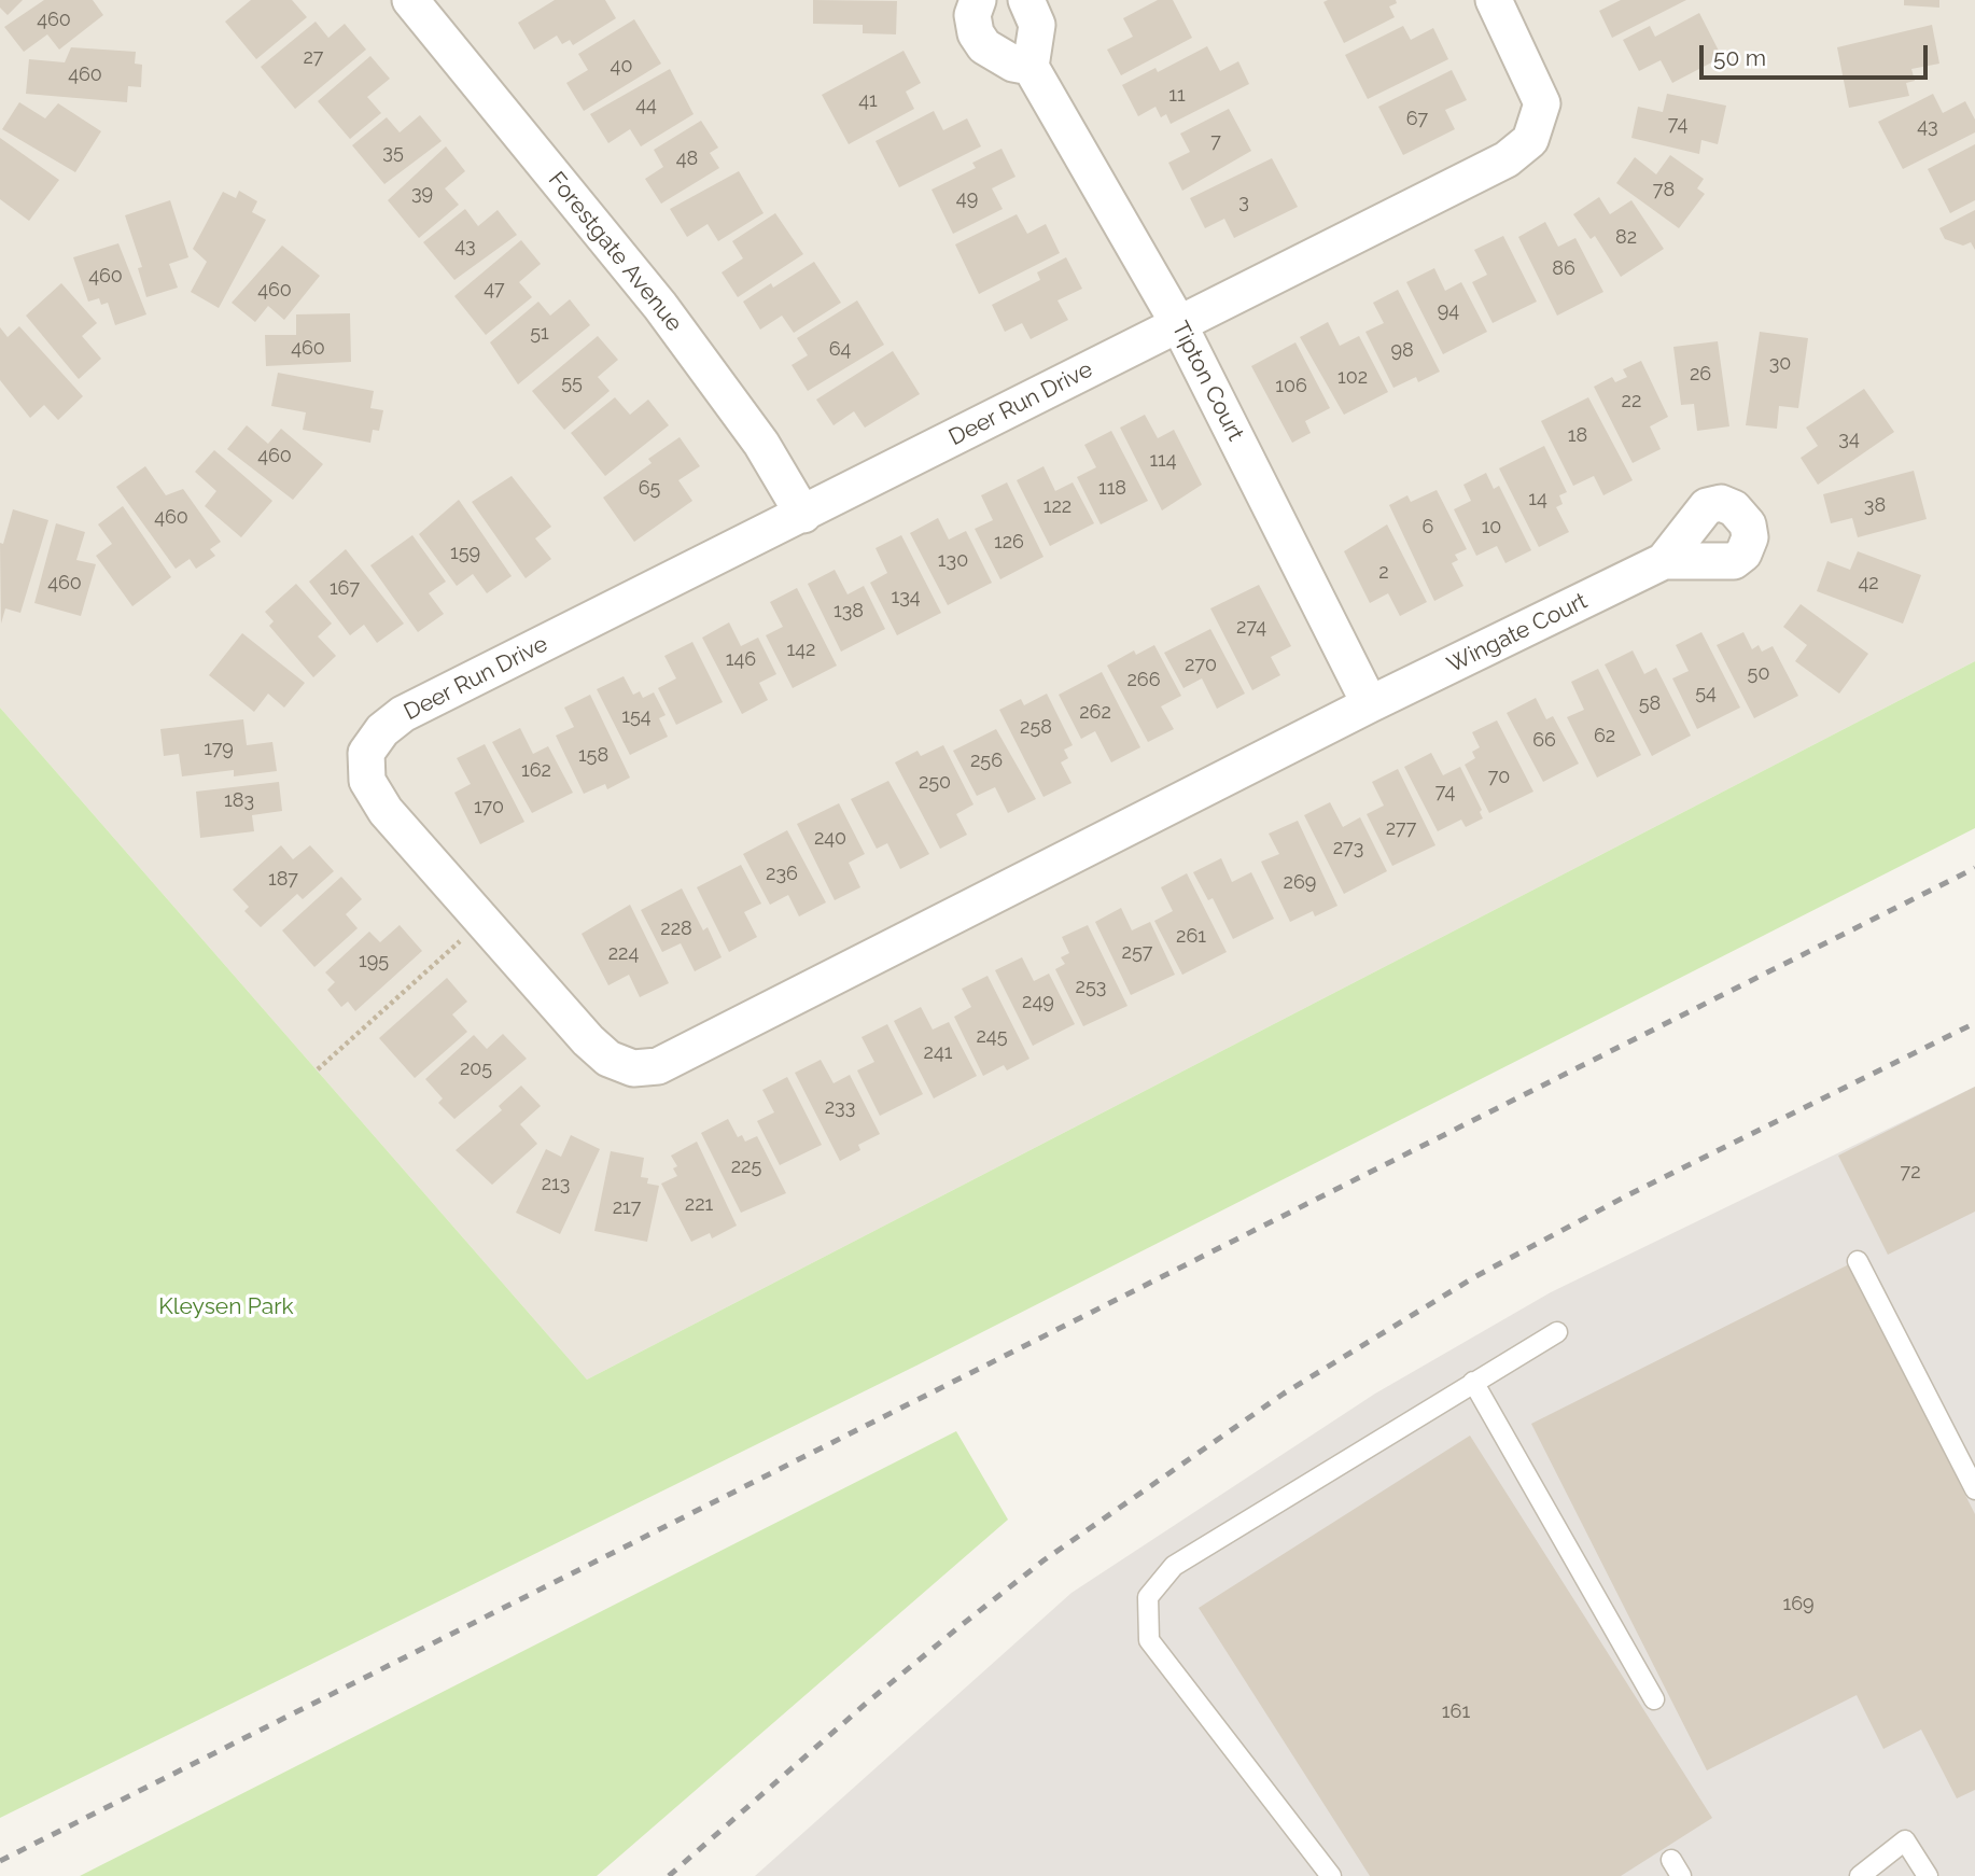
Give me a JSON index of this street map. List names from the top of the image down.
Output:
{
  "streets": {
    "street": [
      "Forestgate Avenue",
      "Tipton Court",
      "Deer Run Drive",
      "Wingate Court"
    ]
  },
  "crossings": [
    ["Forestgate Avenue", "Deer Run Drive"],
    ["Tipton Court", "Deer Run Drive"],
    ["Tipton Court", "Wingate Court"],
    ["Deer Run Drive", "Wingate Court"]
  ],
  "parks": ["Kleysen Park"],
  "house_numbers": [
    "460",
    "27",
    "40",
    "460",
    "11",
    "41",
    "44",
    "67",
    "74",
    "43",
    "7",
    "35",
    "48",
    "78",
    "39",
    "49",
    "3",
    "82",
    "43",
    "86",
    "460",
    "47",
    "460",
    "94",
    "51",
    "460",
    "64",
    "98",
    "30",
    "26",
    "102",
    "55",
    "106",
    "22",
    "18",
    "34",
    "460",
    "114",
    "65",
    "118",
    "14",
    "38",
    "122",
    "460",
    "6",
    "10",
    "126",
    "159",
    "130",
    "2",
    "460",
    "42",
    "167",
    "134",
    "138",
    "274",
    "142",
    "146",
    "270",
    "50",
    "266",
    "54",
    "58",
    "262",
    "154",
    "258",
    "62",
    "66",
    "179",
    "158",
    "256",
    "162",
    "70",
    "250",
    "74",
    "183",
    "170",
    "277",
    "240",
    "273",
    "236",
    "187",
    "269",
    "228",
    "261",
    "257",
    "224",
    "195",
    "253",
    "249",
    "245",
    "241",
    "205",
    "233",
    "225",
    "72",
    "213",
    "221",
    "217",
    "169",
    "161"
  ],
  "scale_bar": "50 m"
}
